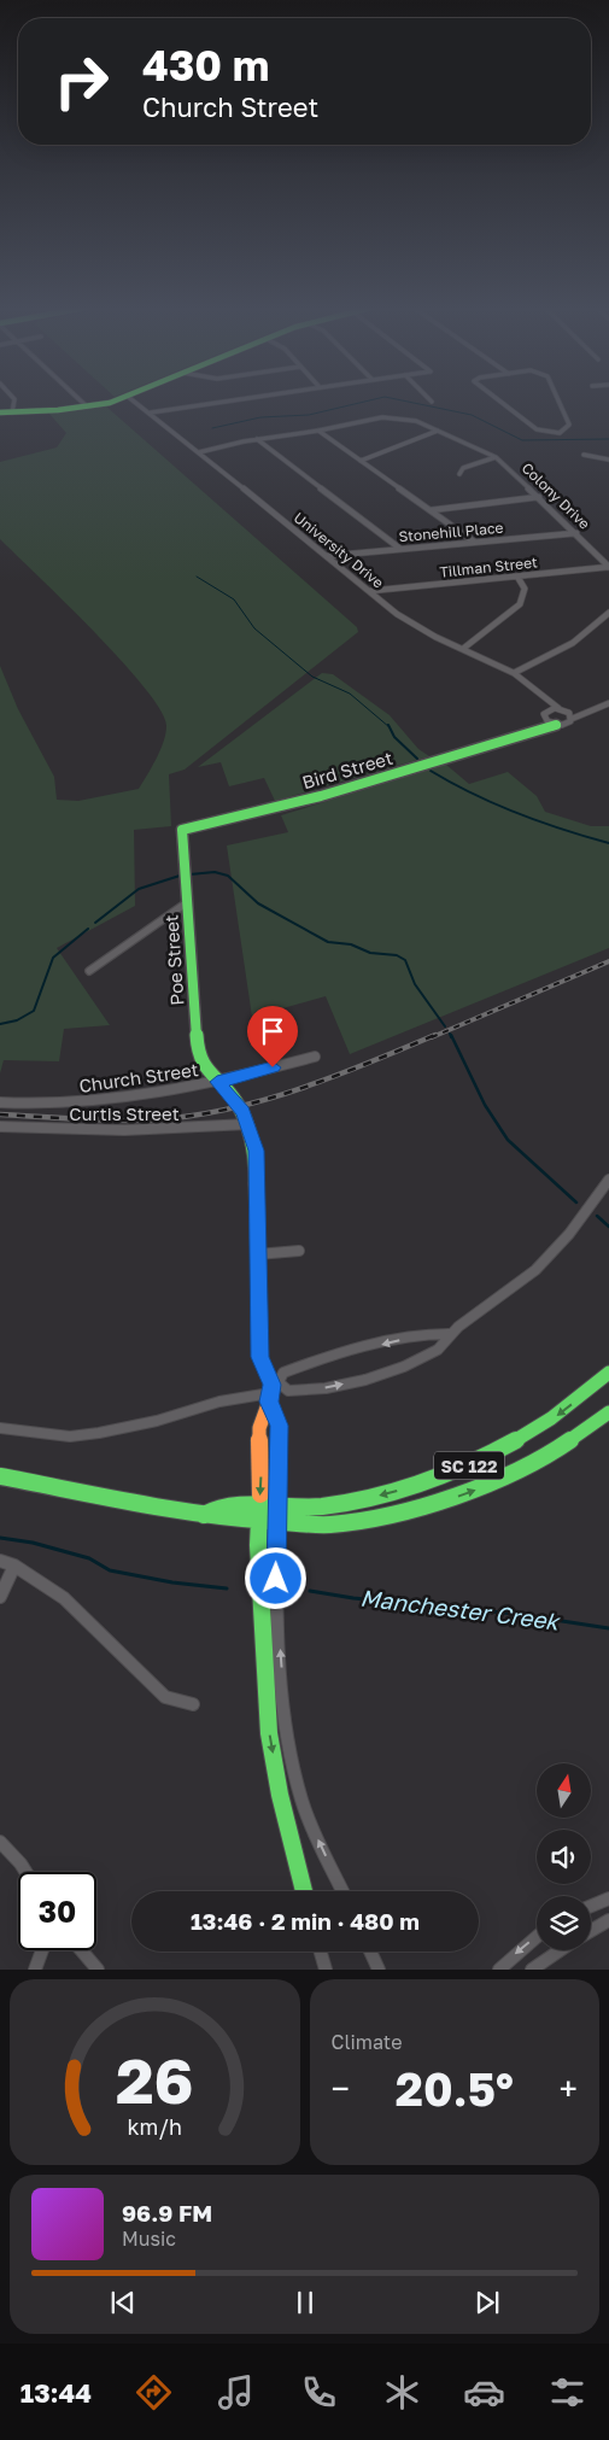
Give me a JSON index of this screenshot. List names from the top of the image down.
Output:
{
  "streets": {
    "street": [
      "Colony Drive",
      "Stonehill Place",
      "University Drive",
      "Tillman Street",
      "Bird Street",
      "Poe Street",
      "Church Street",
      "Curtis Street",
      "SC 122"
    ]
  },
  "crossings": [
    ["Colony Drive", "Stonehill Place"],
    ["Colony Drive", "University Drive"],
    ["Colony Drive", "Tillman Street"],
    ["Stonehill Place", "University Drive"],
    ["University Drive", "Tillman Street"],
    ["Bird Street", "Poe Street"],
    ["Poe Street", "Church Street"],
    ["Poe Street", "Curtis Street"]
  ],
  "water": ["Manchester Creek"],
  "north": "top",
  "page": {
    "turn": ["430 m", "Church Street"],
    "limit": "30",
    "trip": "13:46 · 2 min · 480 m",
    "tile": "Climate",
    "heat": ["−", "20.5°", "+"],
    "song": ["96.9 FM", "Music"],
    "tabs": "13:44",
    "gauge": ["26", "km/h"]
  }
}
